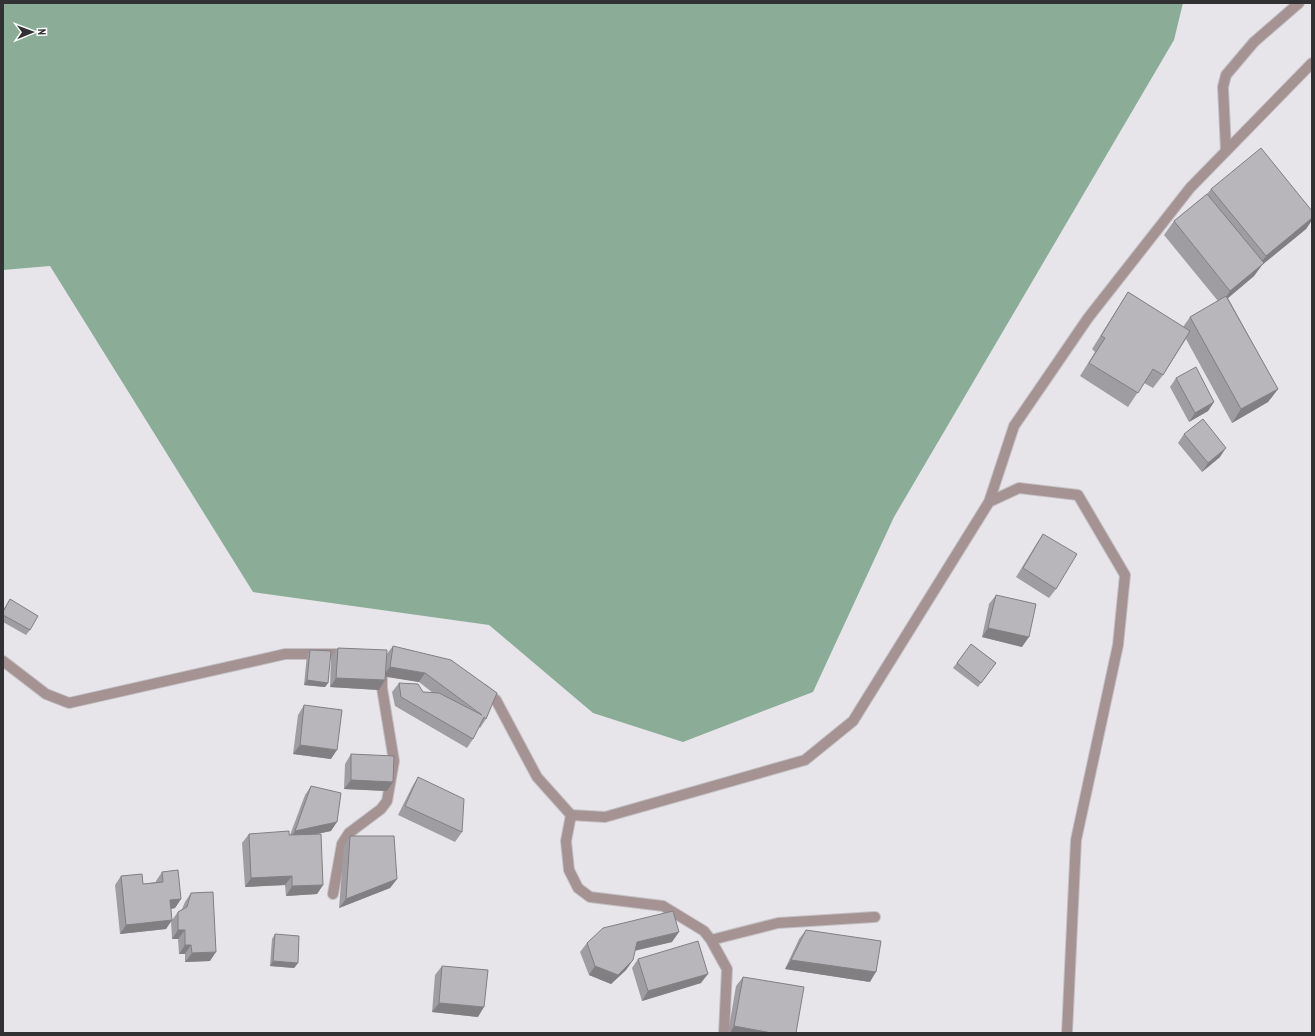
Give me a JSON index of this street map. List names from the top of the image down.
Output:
{
  "north": "right"
}
